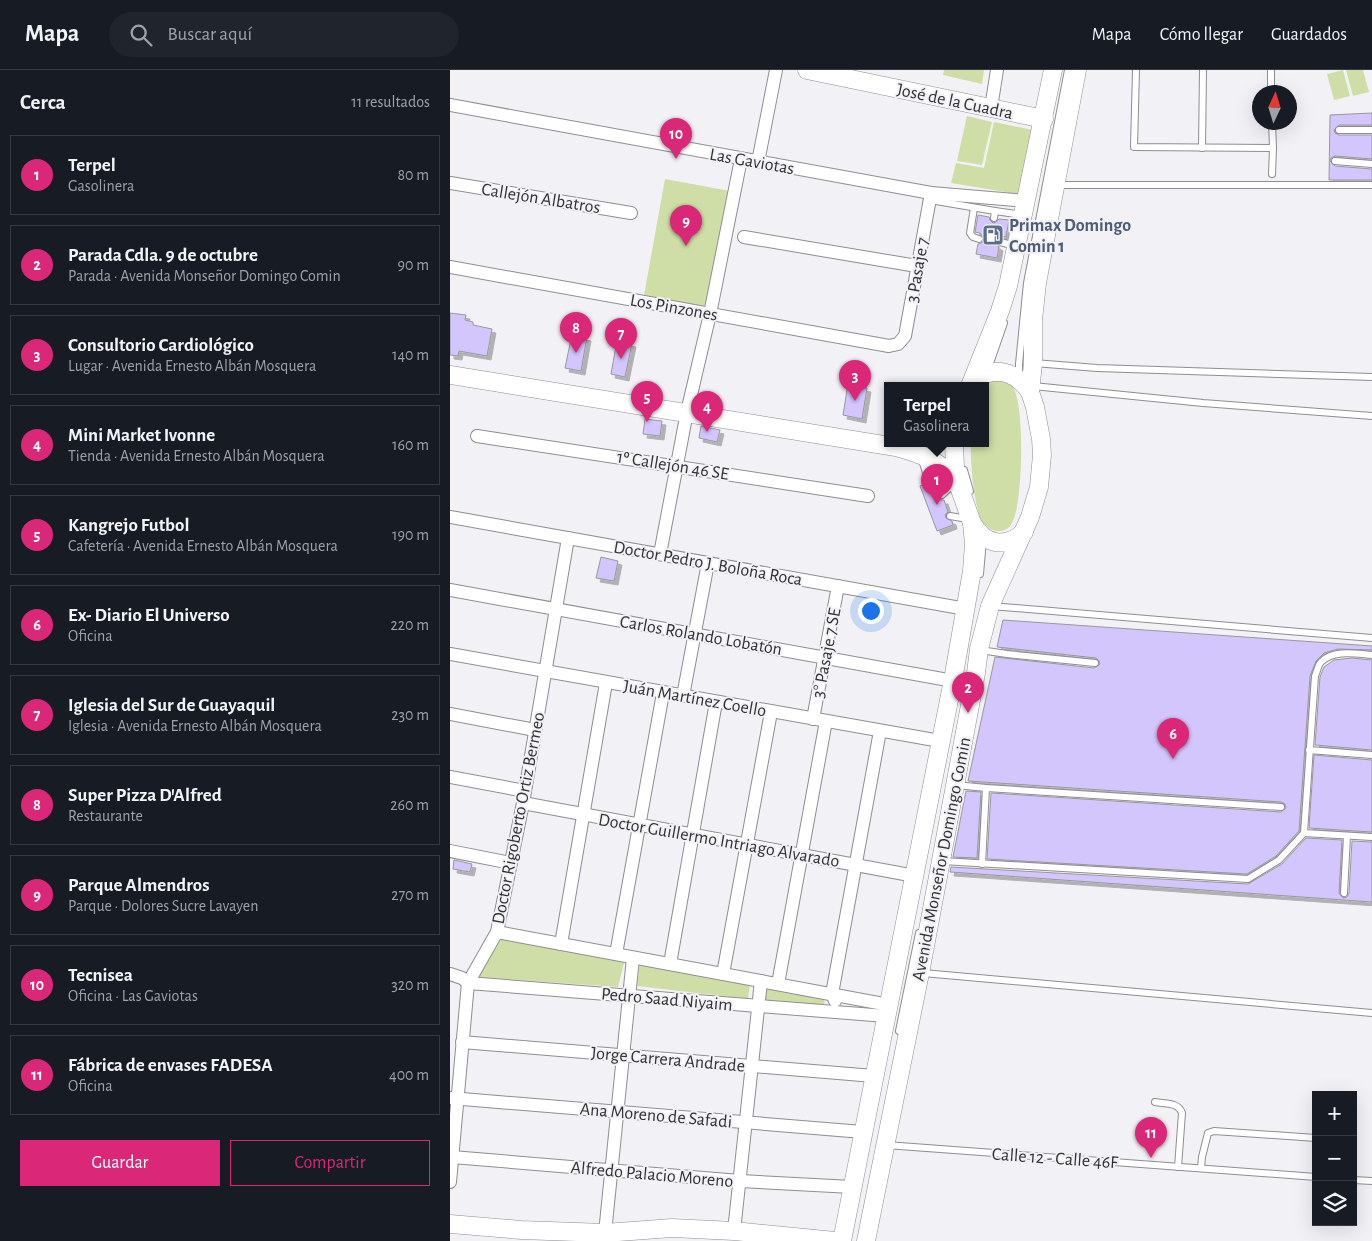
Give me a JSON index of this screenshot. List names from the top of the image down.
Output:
{
  "streets": {
    "main road": ["José de la Cuadra", "Avenida Monseñor Domingo Comin"],
    "street": [
      "Las Gaviotas",
      "Callejón Albatros",
      "3 Pasaje 7",
      "Los Pinzones",
      "1º Callejón 46 SE",
      "Doctor Pedro J. Boloña Roca",
      "Carlos Rolando Lobatón",
      "3° Pasaje 7 SE",
      "Juán Martínez Coello",
      "Doctor Rigoberto Ortiz Bermeo",
      "Doctor Guillermo Intriago Alvarado",
      "Pedro Saad Niyaim",
      "Jorge Carrera Andrade",
      "Ana Moreno de Safadi",
      "Alfredo Palacio Moreno"
    ],
    "lane": ["Calle 12 - Calle 46F"]
  },
  "crossings": [
    ["Las Gaviotas", "3 Pasaje 7"],
    ["3 Pasaje 7", "Los Pinzones"],
    ["Doctor Pedro J. Boloña Roca", "3° Pasaje 7 SE"],
    ["Doctor Pedro J. Boloña Roca", "Doctor Rigoberto Ortiz Bermeo"],
    ["Doctor Pedro J. Boloña Roca", "Avenida Monseñor Domingo Comin"],
    ["Carlos Rolando Lobatón", "3° Pasaje 7 SE"],
    ["Carlos Rolando Lobatón", "Doctor Rigoberto Ortiz Bermeo"],
    ["Carlos Rolando Lobatón", "Avenida Monseñor Domingo Comin"],
    ["3° Pasaje 7 SE", "Juán Martínez Coello"],
    ["3° Pasaje 7 SE", "Doctor Guillermo Intriago Alvarado"],
    ["3° Pasaje 7 SE", "Pedro Saad Niyaim"],
    ["Juán Martínez Coello", "Doctor Rigoberto Ortiz Bermeo"],
    ["Juán Martínez Coello", "Avenida Monseñor Domingo Comin"],
    ["Doctor Rigoberto Ortiz Bermeo", "Doctor Guillermo Intriago Alvarado"],
    ["Doctor Rigoberto Ortiz Bermeo", "Pedro Saad Niyaim"],
    ["Doctor Rigoberto Ortiz Bermeo", "Jorge Carrera Andrade"],
    ["Doctor Rigoberto Ortiz Bermeo", "Ana Moreno de Safadi"],
    ["Doctor Rigoberto Ortiz Bermeo", "Alfredo Palacio Moreno"],
    ["Doctor Guillermo Intriago Alvarado", "Avenida Monseñor Domingo Comin"],
    ["Avenida Monseñor Domingo Comin", "Pedro Saad Niyaim"],
    ["Avenida Monseñor Domingo Comin", "Jorge Carrera Andrade"],
    ["Avenida Monseñor Domingo Comin", "Ana Moreno de Safadi"],
    ["Avenida Monseñor Domingo Comin", "Calle 12 - Calle 46F"],
    ["Avenida Monseñor Domingo Comin", "Alfredo Palacio Moreno"]
  ],
  "places": {
    "fuel station": ["Primax Domingo Comin 1"]
  },
  "north": "top",
  "page": {
    "header": "Mapa",
    "search": "Buscar aquí",
    "nav": ["Mapa", "Cómo llegar", "Guardados"],
    "heading": ["Cerca", "11 resultados"],
    "pins": [
      "10",
      "9",
      "8",
      "7",
      "3",
      "5",
      "4",
      "1",
      "2",
      "6",
      "11"
    ],
    "list": [
      {
        "mark": "1",
        "name": "Terpel",
        "note": "Gasolinera",
        "value": "80 m"
      },
      {
        "mark": "2",
        "name": "Parada Cdla. 9 de octubre",
        "note": "Parada · Avenida Monseñor Domingo Comin",
        "value": "90 m"
      },
      {
        "mark": "3",
        "name": "Consultorio Cardiológico",
        "note": "Lugar · Avenida Ernesto Albán Mosquera",
        "value": "140 m"
      },
      {
        "mark": "4",
        "name": "Mini Market Ivonne",
        "note": "Tienda · Avenida Ernesto Albán Mosquera",
        "value": "160 m"
      },
      {
        "mark": "5",
        "name": "Kangrejo Futbol",
        "note": "Cafetería · Avenida Ernesto Albán Mosquera",
        "value": "190 m"
      },
      {
        "mark": "6",
        "name": "Ex- Diario El Universo",
        "note": "Oficina",
        "value": "220 m"
      },
      {
        "mark": "7",
        "name": "Iglesia del Sur de Guayaquil",
        "note": "Iglesia · Avenida Ernesto Albán Mosquera",
        "value": "230 m"
      },
      {
        "mark": "8",
        "name": "Super Pizza D'Alfred",
        "note": "Restaurante",
        "value": "260 m"
      },
      {
        "mark": "9",
        "name": "Parque Almendros",
        "note": "Parque · Dolores Sucre Lavayen",
        "value": "270 m"
      },
      {
        "mark": "10",
        "name": "Tecnisea",
        "note": "Oficina · Las Gaviotas",
        "value": "320 m"
      },
      {
        "mark": "11",
        "name": "Fábrica de envases FADESA",
        "note": "Oficina",
        "value": "400 m"
      }
    ],
    "popup": ["Terpel", "Gasolinera"],
    "map_buttons": ["+", "−"],
    "buttons": ["Guardar", "Compartir"]
  }
}
